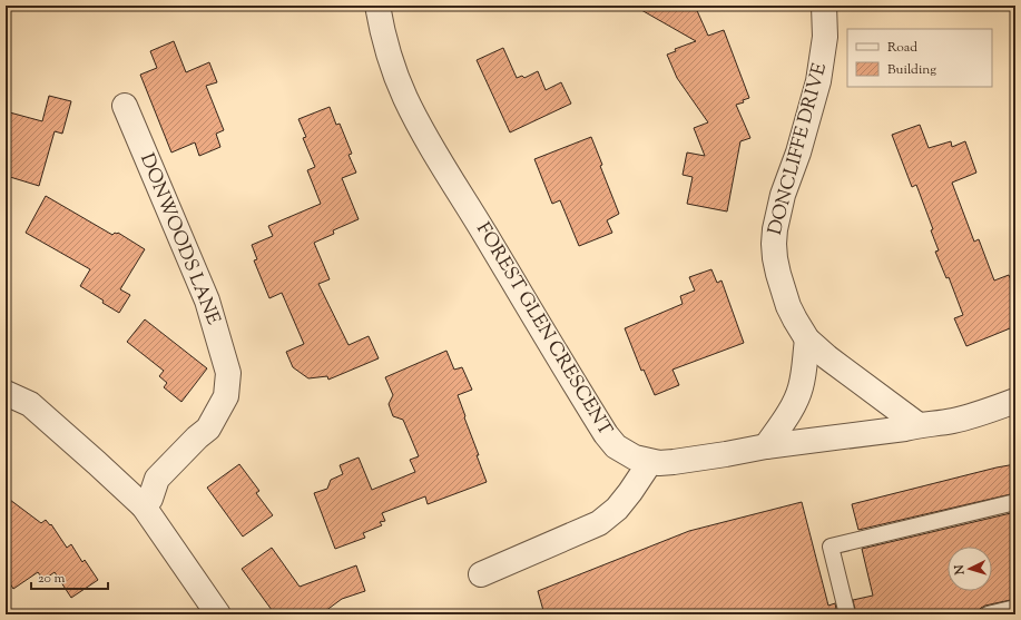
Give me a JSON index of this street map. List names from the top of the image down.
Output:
{
  "streets": {
    "street": ["DONCLIFFE DRIVE", "DONWOODS LANE", "FOREST GLEN CRESCENT"]
  },
  "crossings": [
    ["DONCLIFFE DRIVE", "FOREST GLEN CRESCENT"]
  ],
  "legend": ["Road", "Building"],
  "scale_bar": "20 m",
  "north": "left"
}
